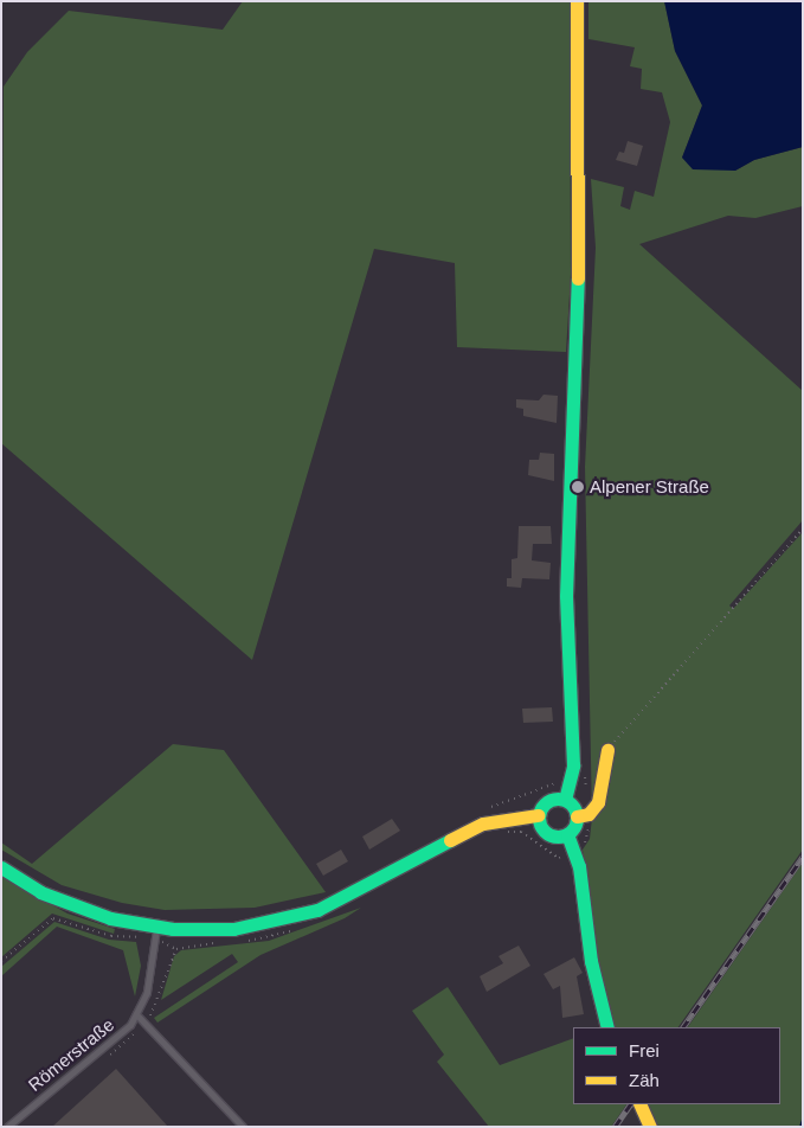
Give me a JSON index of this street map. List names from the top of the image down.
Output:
{
  "streets": {
    "lane": ["Römerstraße"]
  },
  "places": ["Alpener Straße"],
  "legend": ["Frei", "Zäh"]
}
